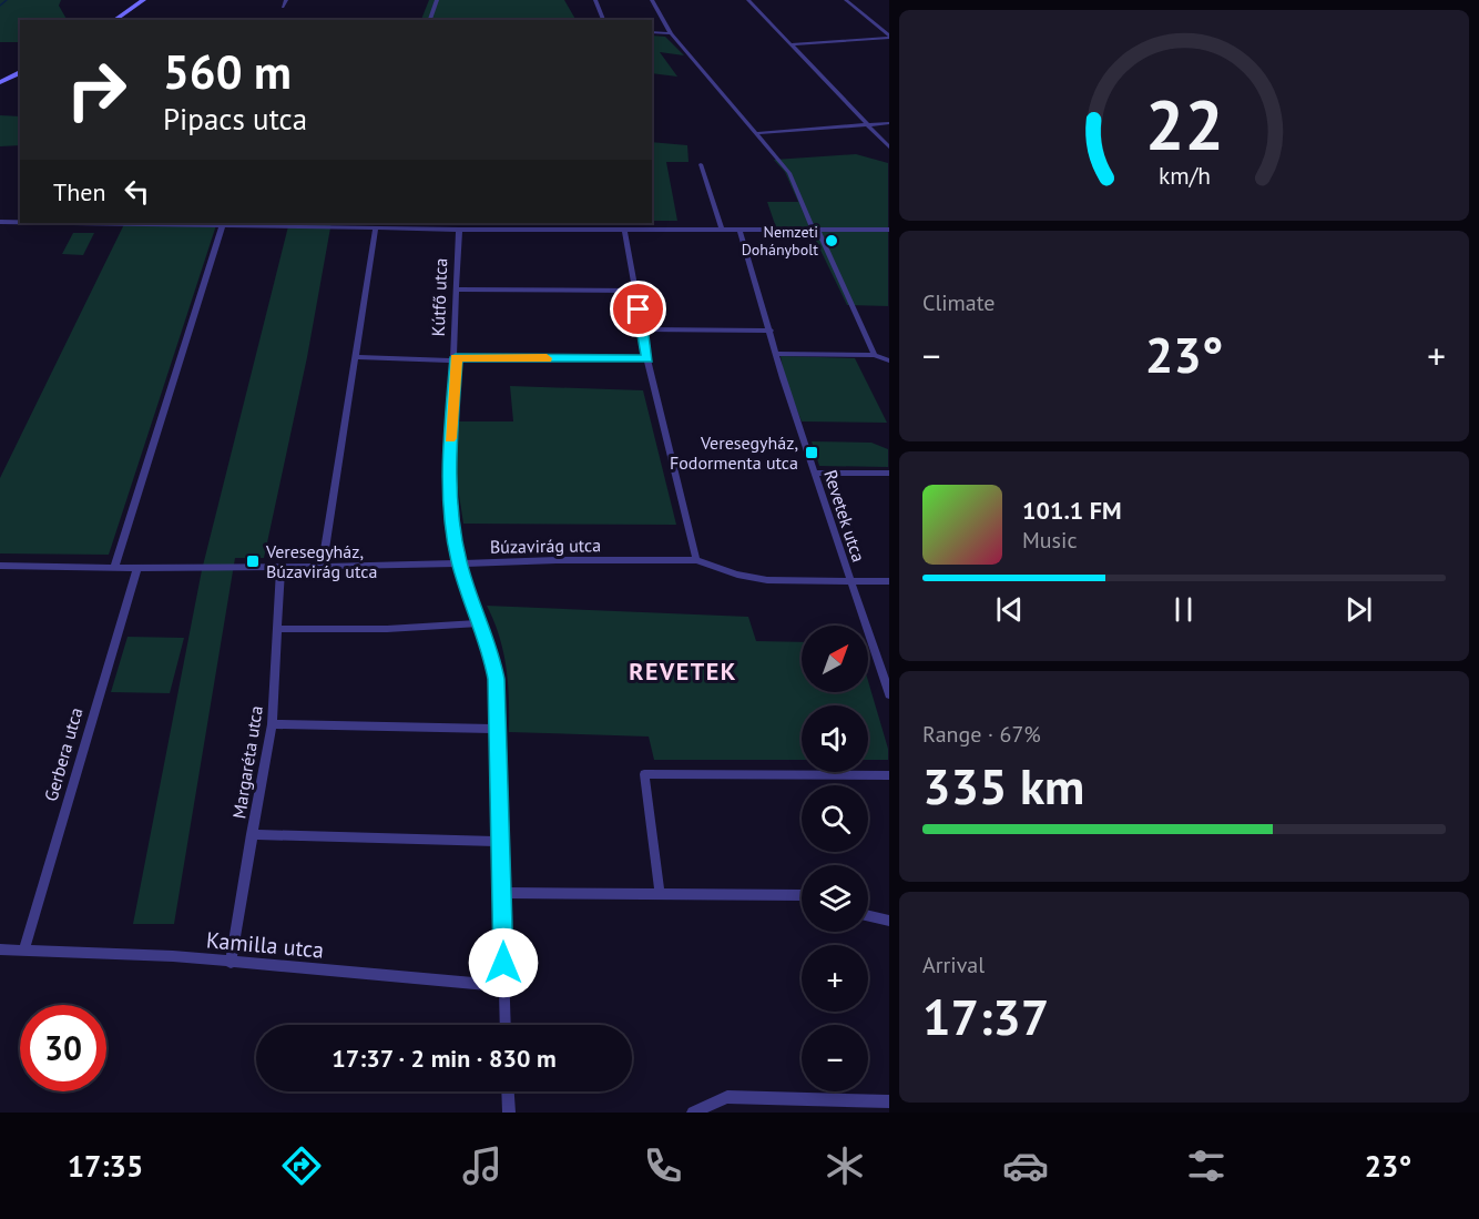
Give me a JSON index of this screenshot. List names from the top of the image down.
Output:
{
  "streets": {
    "street": [
      "Kútfő utca",
      "Revetek utca",
      "Búzavirág utca",
      "Gerbera utca",
      "Margaréta utca",
      "Kamilla utca"
    ]
  },
  "crossings": [
    ["Kútfő utca", "Búzavirág utca"],
    ["Kútfő utca", "Kamilla utca"],
    ["Revetek utca", "Búzavirág utca"],
    ["Búzavirág utca", "Gerbera utca"],
    ["Búzavirág utca", "Margaréta utca"],
    ["Gerbera utca", "Kamilla utca"],
    ["Margaréta utca", "Kamilla utca"]
  ],
  "districts": ["REVETEK"],
  "places": {
    "other": ["Nemzeti Dohánybolt"],
    "transit": ["Veresegyház, Fodormenta utca", "Veresegyház, Búzavirág utca"]
  },
  "north": "top right",
  "page": {
    "turn": ["560 m", "Pipacs utca"],
    "then": "Then",
    "tile": [
      "Climate",
      ["Range · 67%", "335 km"],
      ["Arrival", "17:37"]
    ],
    "heat": ["−", "23°", "+"],
    "song": ["101.1 FM", "Music"],
    "map_buttons": ["+", "−"],
    "limit": "30",
    "trip": "17:37 · 2 min · 830 m",
    "tabs": ["17:35", "23°"],
    "gauge": ["22", "km/h"]
  }
}
